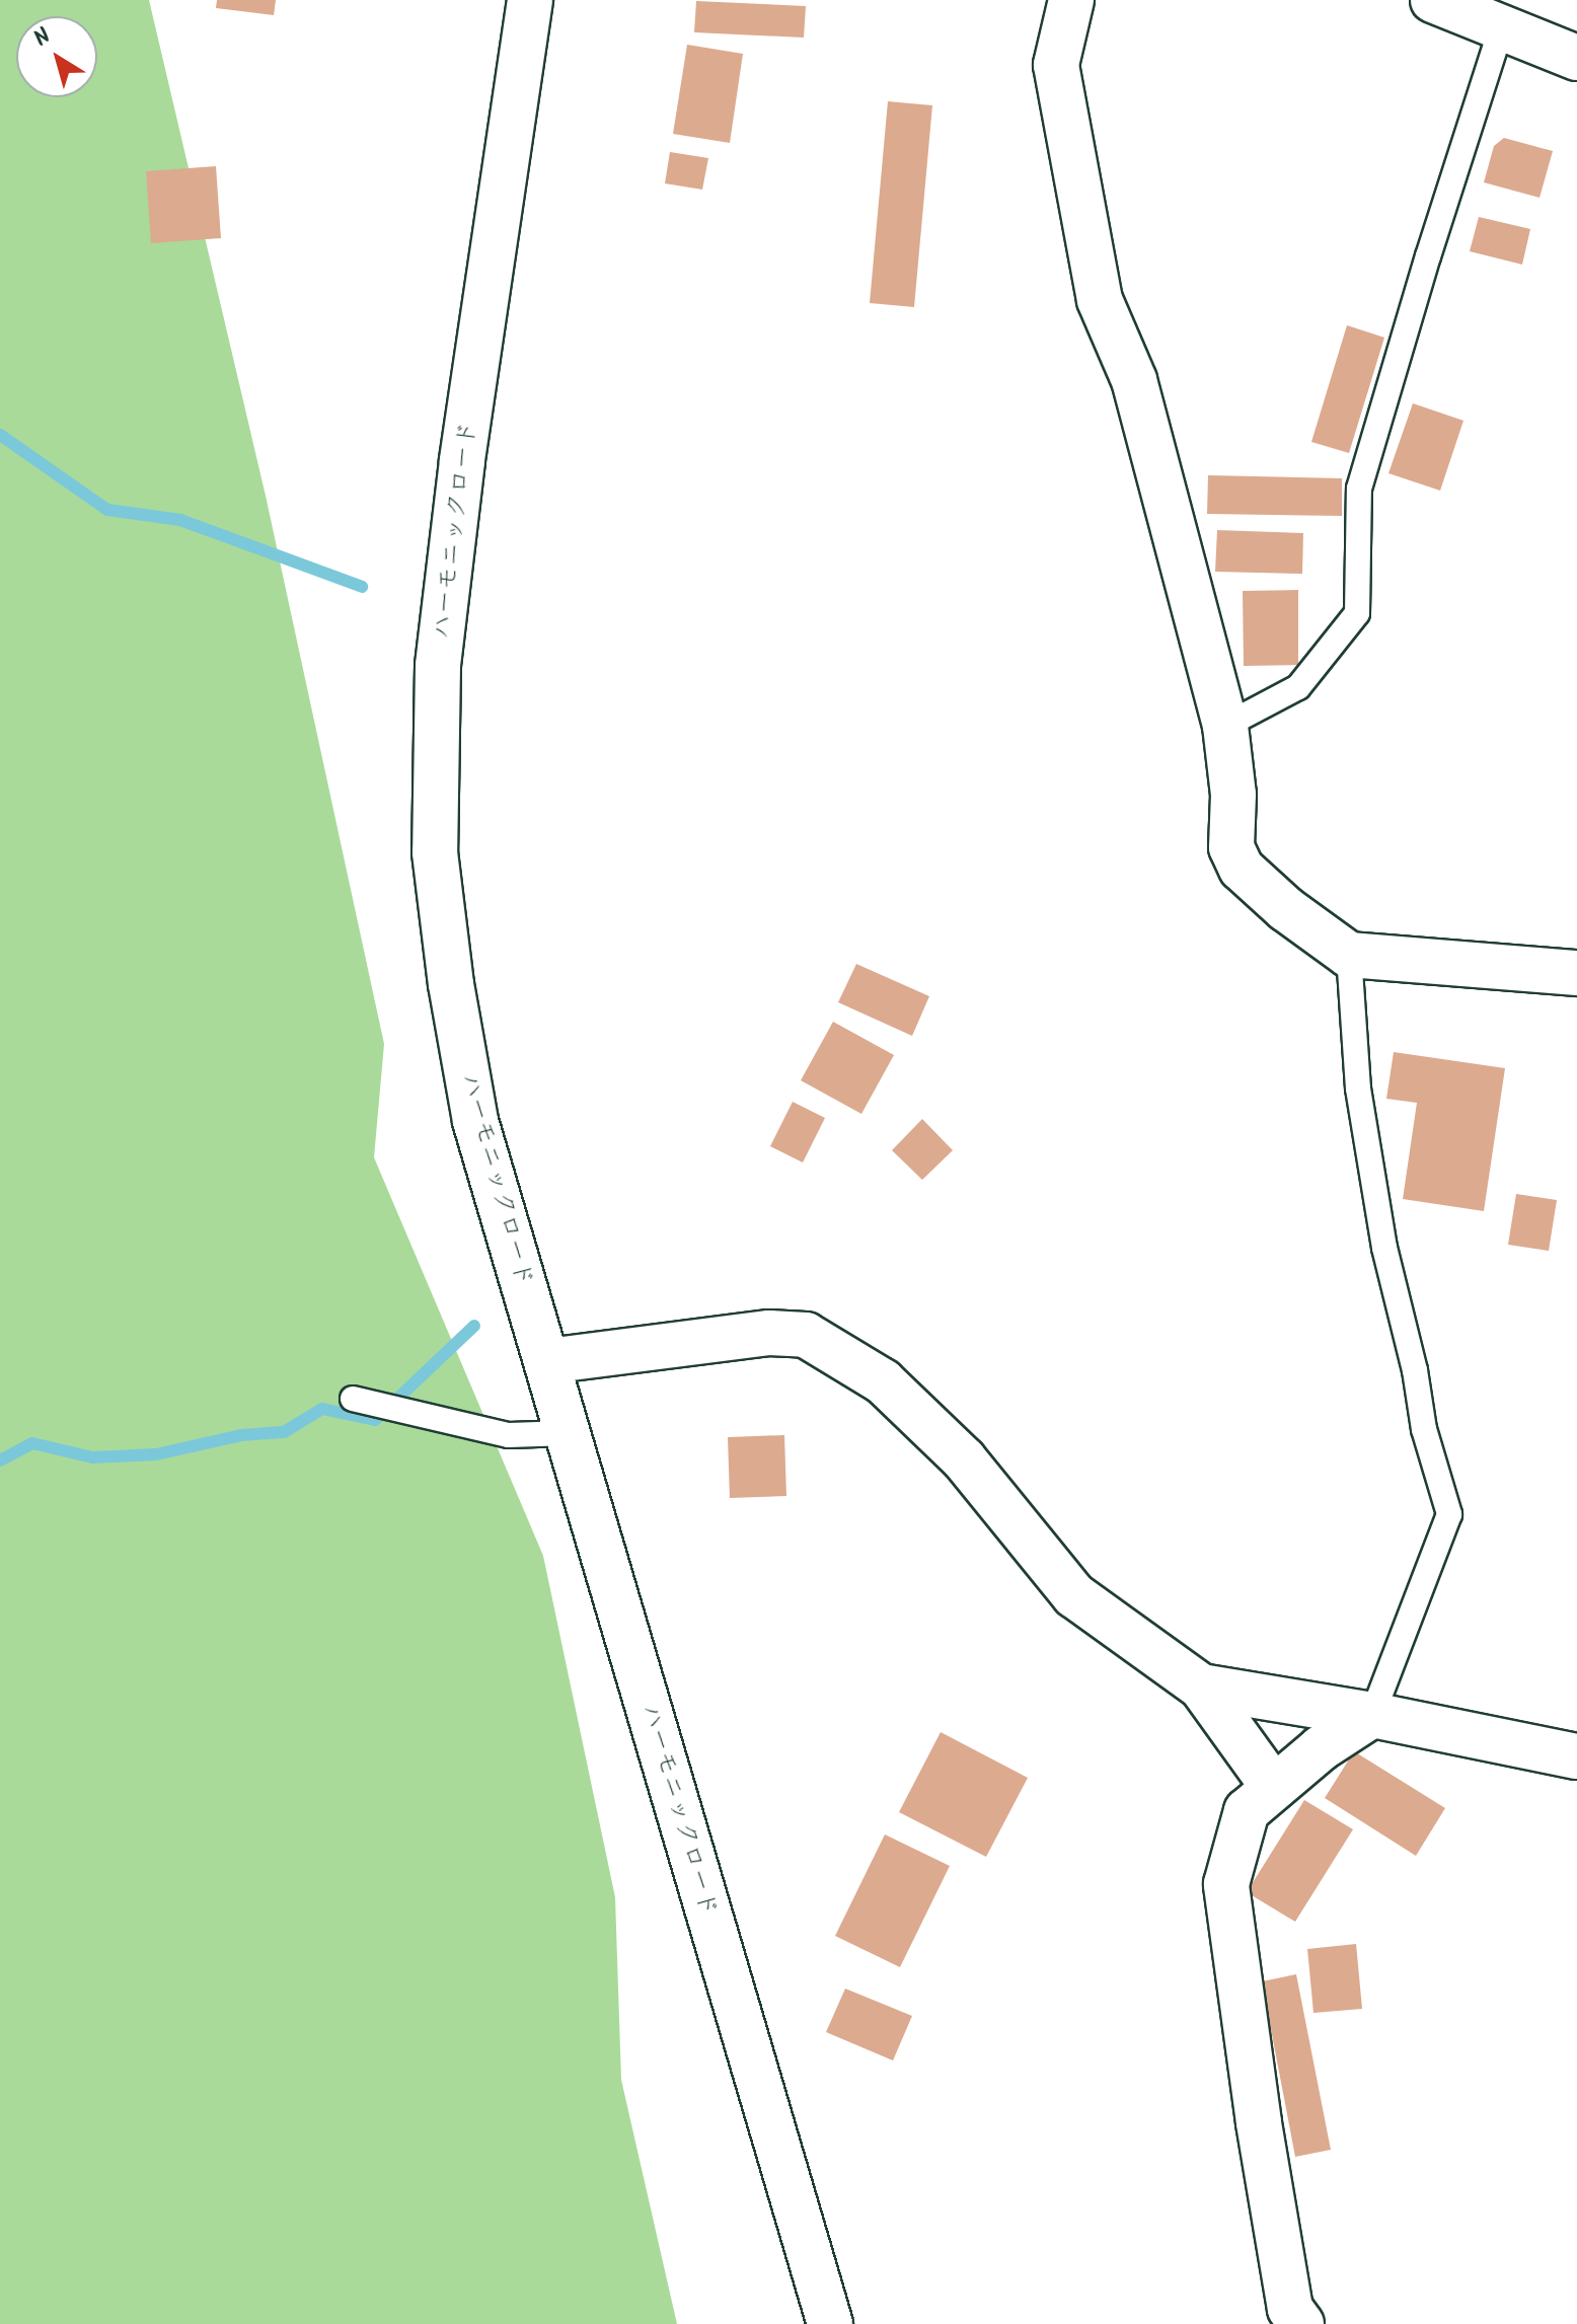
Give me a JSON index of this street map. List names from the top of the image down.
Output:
{
  "streets": {
    "street": ["ハーモニックロード"]
  },
  "north": "top left"
}
